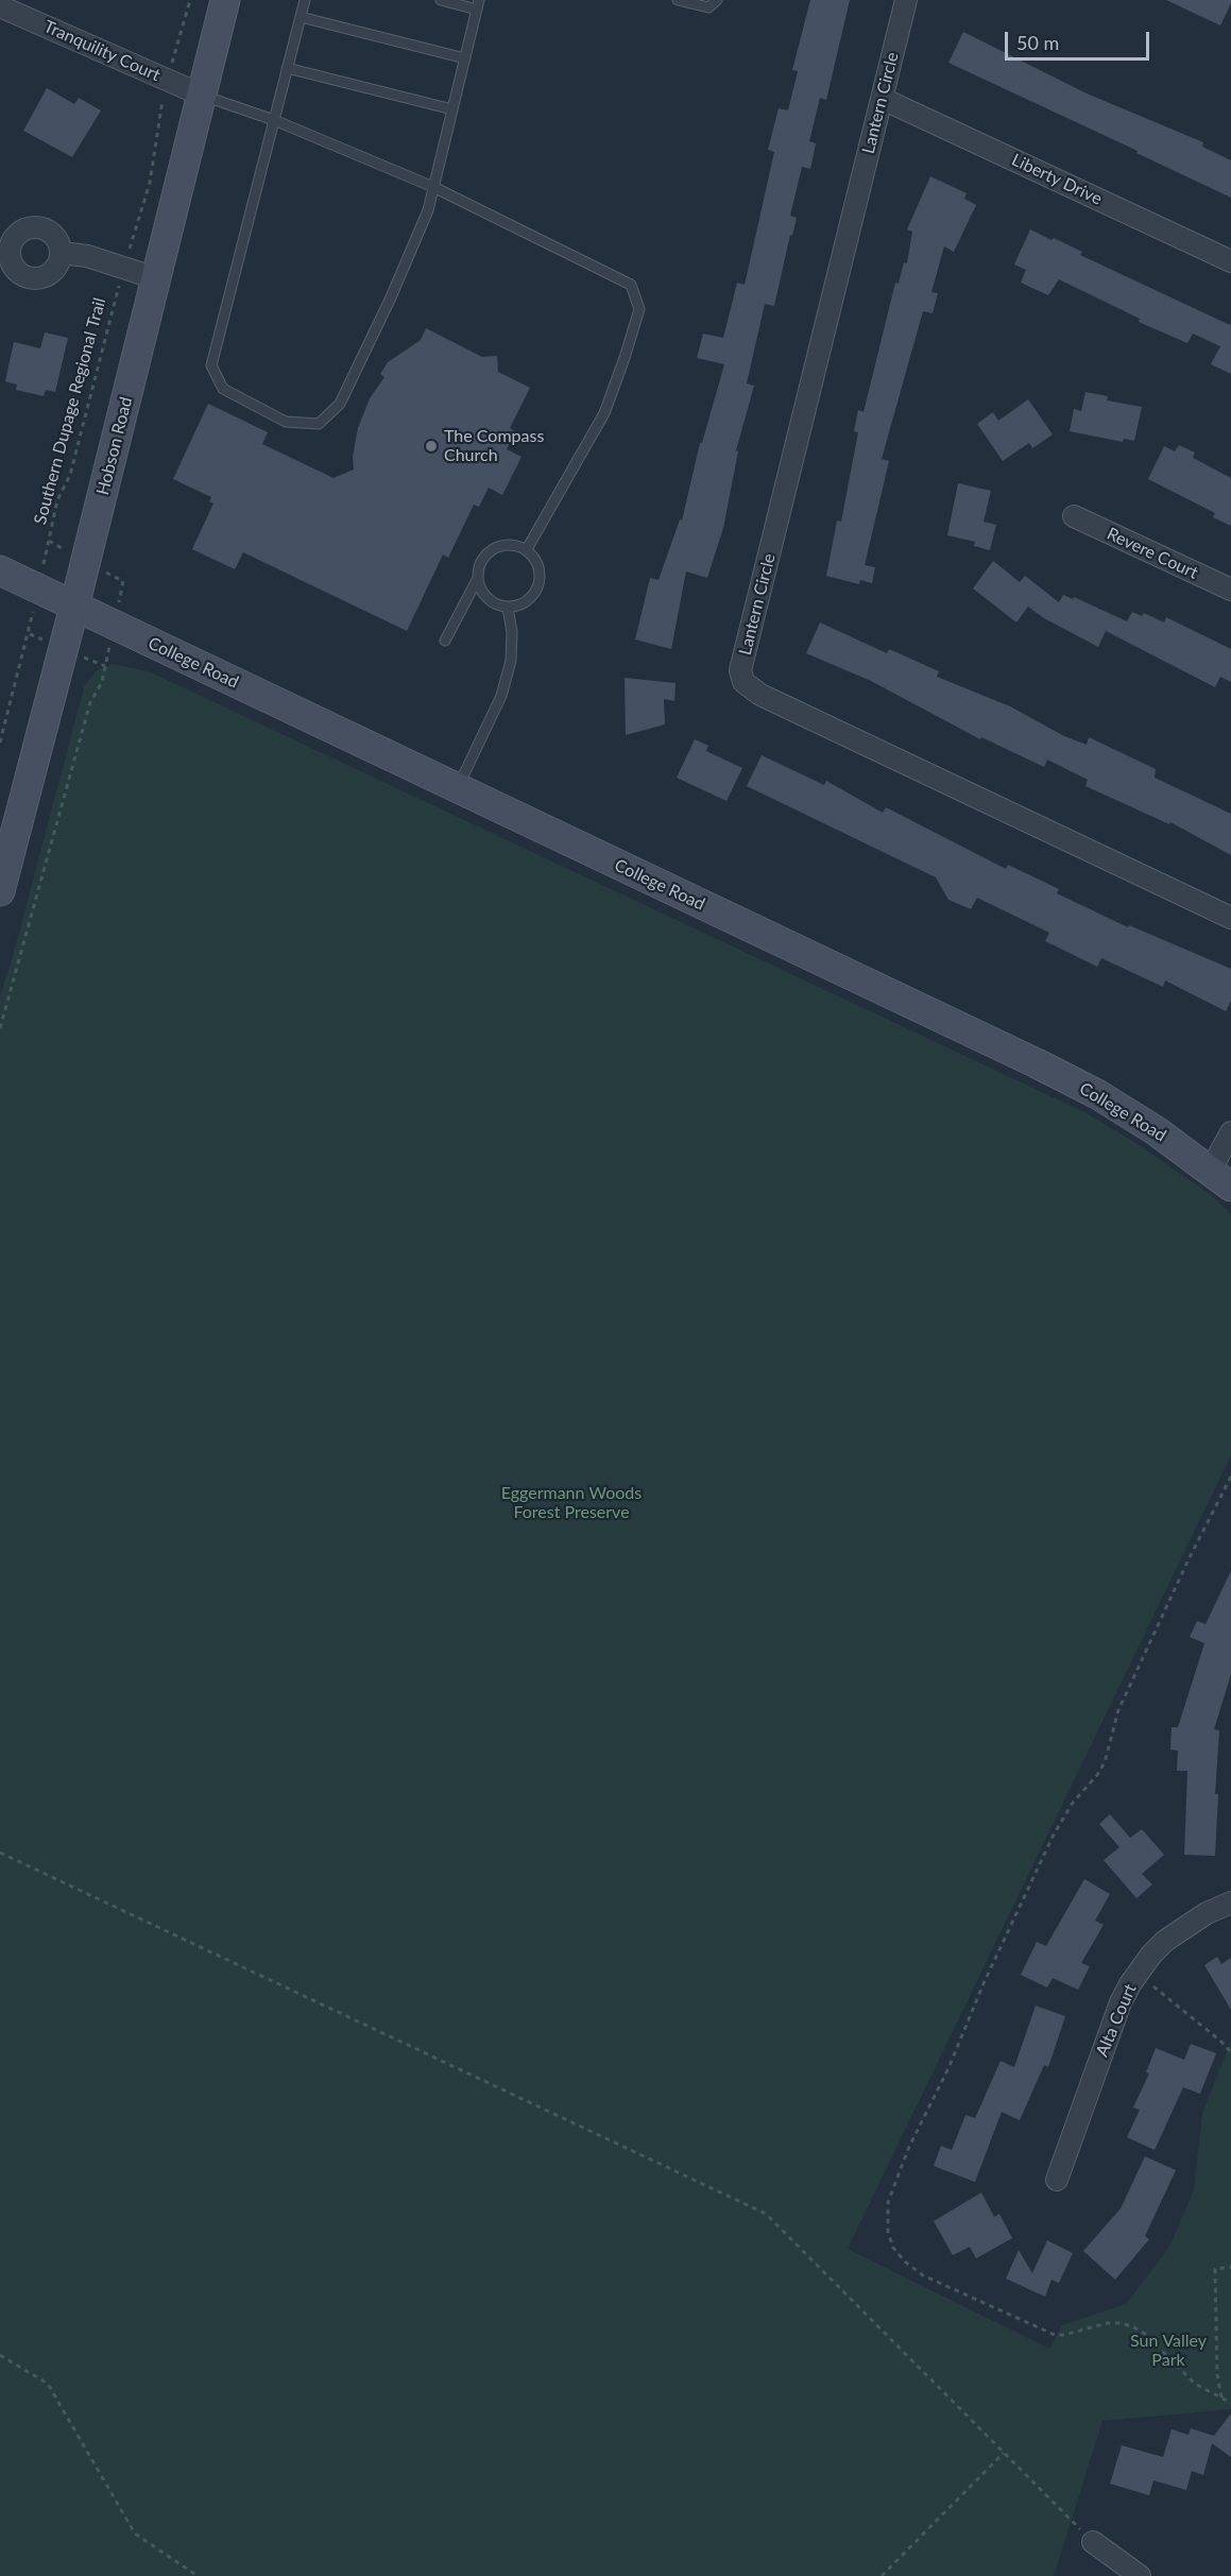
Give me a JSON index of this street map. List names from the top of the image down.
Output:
{
  "streets": {
    "main road": ["Hobson Road", "College Road"],
    "street": [
      "Tranquility Court",
      "Lantern Circle",
      "Liberty Drive",
      "Revere Court",
      "Alta Court"
    ],
    "path": ["Southern Dupage Regional Trail"]
  },
  "crossings": [
    ["Tranquility Court", "Hobson Road"],
    ["Lantern Circle", "Liberty Drive"],
    ["Hobson Road", "College Road"]
  ],
  "parks": ["Eggermann Woods Forest Preserve", "Sun Valley Park"],
  "places": ["The Compass Church"],
  "scale_bar": "50 m"
}
